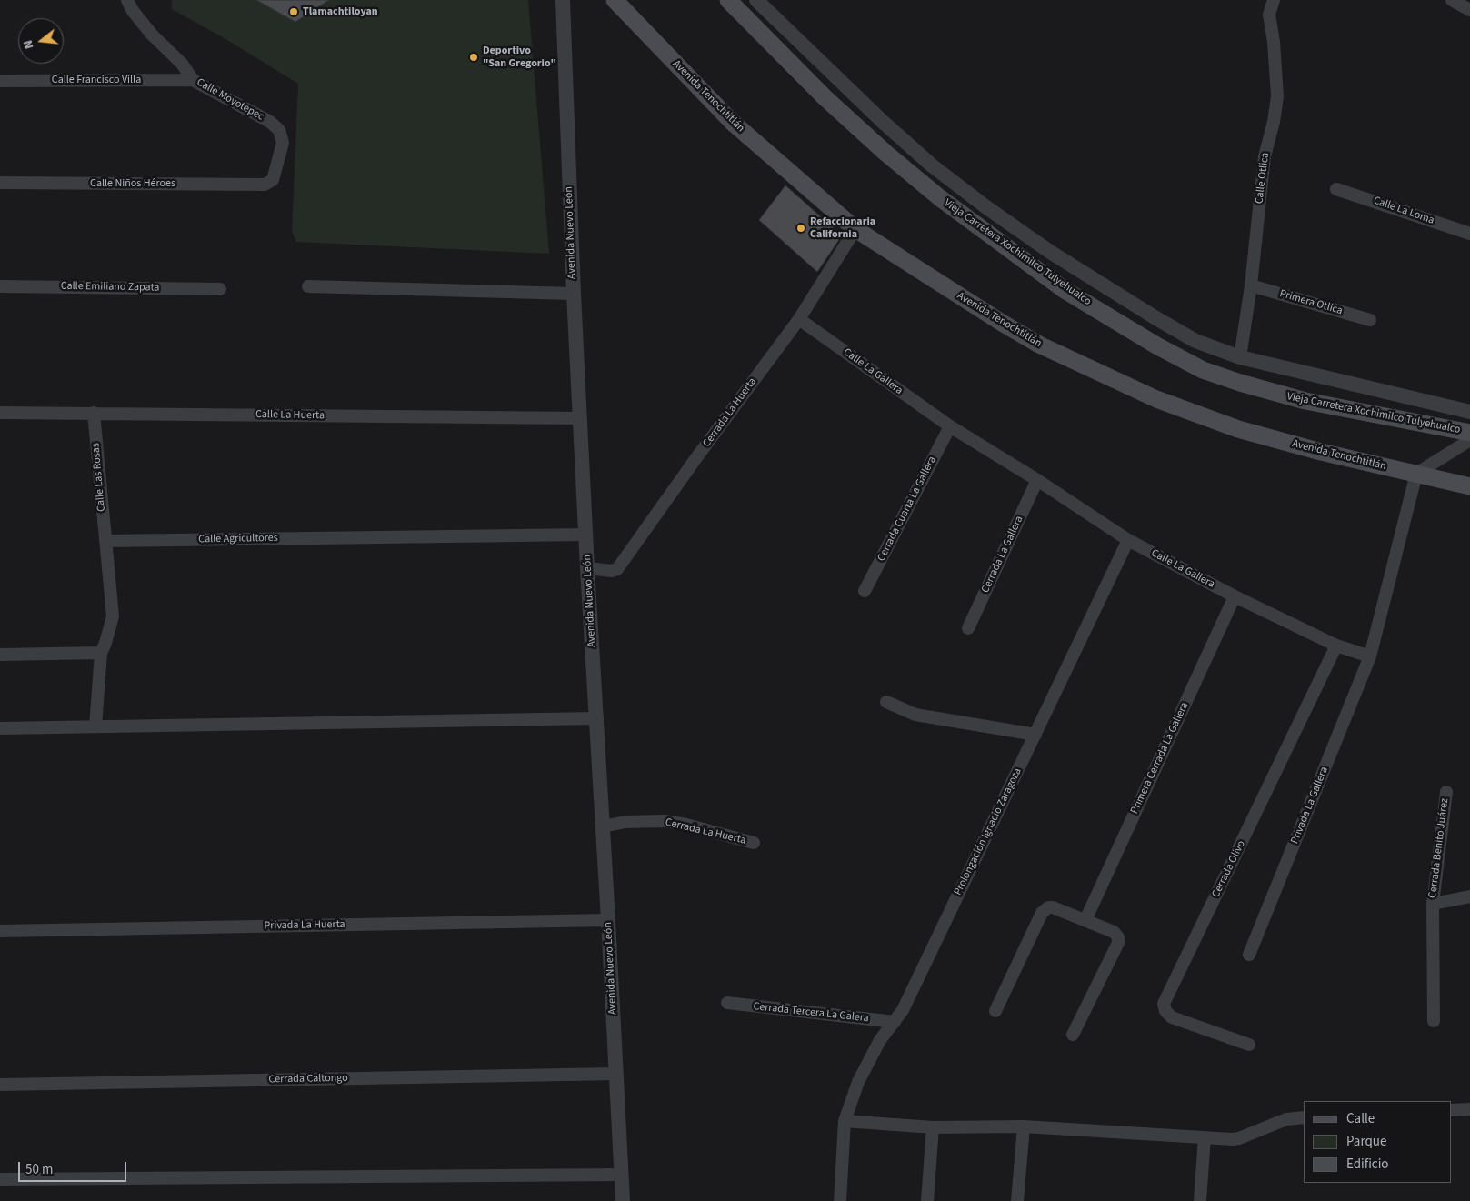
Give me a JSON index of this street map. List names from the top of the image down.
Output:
{
  "streets": {
    "main road": ["Avenida Tenochtitlán", "Vieja Carretera Xochimilco Tulyehualco"],
    "street": [
      "Calle Francisco Villa",
      "Calle Moyotepec",
      "Calle Otlica",
      "Calle Niños Héroes",
      "Calle La Loma",
      "Avenida Nuevo León",
      "Calle Emiliano Zapata",
      "Primera Otlica",
      "Calle La Gallera",
      "Cerrada La Huerta",
      "Calle La Huerta",
      "Calle Las Rosas",
      "Cerrada Cuarta La Gallera",
      "Calle Agricultores",
      "Cerrada La Gallera",
      "Primera Cerrada La Gallera",
      "Privada La Gallera",
      "Prolongación Ignacio Zaragoza",
      "Cerrada Benito Juárez",
      "Cerrada Olivo",
      "Privada La Huerta",
      "Cerrada Tercera La Galera",
      "Cerrada Caltongo"
    ]
  },
  "crossings": [
    ["Calle Francisco Villa", "Calle Moyotepec"],
    ["Avenida Tenochtitlán", "Cerrada La Huerta"],
    ["Calle Moyotepec", "Calle Niños Héroes"],
    ["Calle Otlica", "Primera Otlica"],
    ["Avenida Nuevo León", "Cerrada La Huerta"],
    ["Avenida Nuevo León", "Calle La Huerta"],
    ["Avenida Nuevo León", "Calle Agricultores"],
    ["Avenida Nuevo León", "Privada La Huerta"],
    ["Avenida Nuevo León", "Cerrada Caltongo"],
    ["Calle La Gallera", "Cerrada La Huerta"],
    ["Calle La Gallera", "Cerrada Cuarta La Gallera"],
    ["Calle La Gallera", "Cerrada La Gallera"],
    ["Calle La Gallera", "Primera Cerrada La Gallera"],
    ["Calle La Gallera", "Privada La Gallera"],
    ["Calle La Gallera", "Prolongación Ignacio Zaragoza"],
    ["Calle La Gallera", "Cerrada Olivo"],
    ["Calle La Huerta", "Calle Las Rosas"],
    ["Calle Las Rosas", "Calle Agricultores"],
    ["Prolongación Ignacio Zaragoza", "Cerrada Tercera La Galera"]
  ],
  "places": ["Tlamachtiloyan", "Deportivo \"San Gregorio\"", "Refaccionaria California"],
  "legend": ["Calle", "Parque", "Edificio"],
  "scale_bar": "50 m",
  "north": "left"
}
